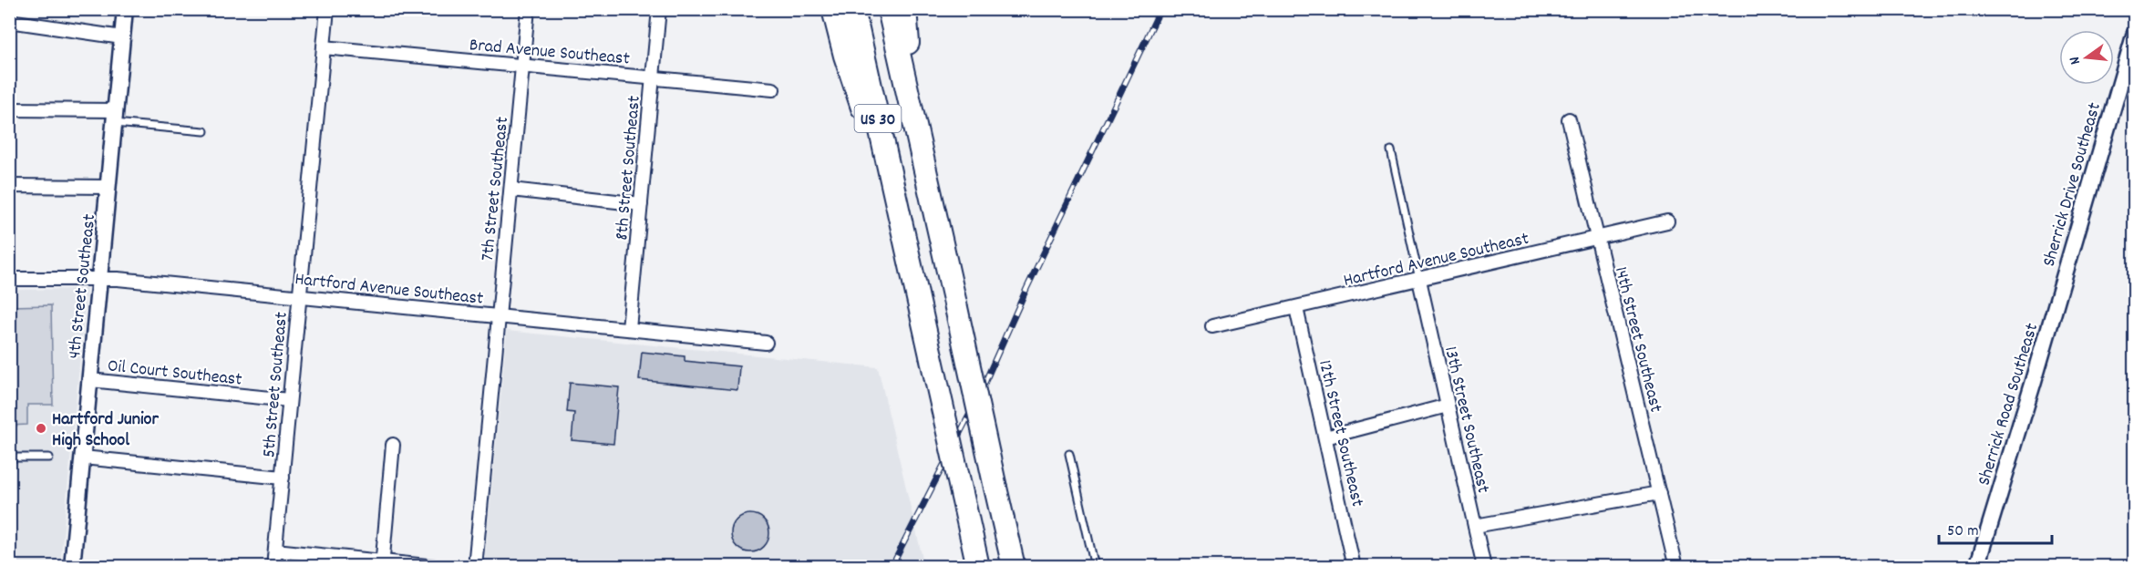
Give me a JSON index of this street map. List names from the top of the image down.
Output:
{
  "streets": {
    "highway": ["US 30"],
    "street": [
      "Brad Avenue Southeast",
      "8th Street Southeast",
      "Sherrick Drive Southeast",
      "7th Street Southeast",
      "Hartford Avenue Southeast",
      "4th Street Southeast",
      "14th Street Southeast",
      "Oil Court Southeast",
      "5th Street Southeast",
      "Sherrick Road Southeast",
      "13th Street Southeast",
      "12th Street Southeast"
    ]
  },
  "crossings": [
    ["Brad Avenue Southeast", "8th Street Southeast"],
    ["Brad Avenue Southeast", "7th Street Southeast"],
    ["Brad Avenue Southeast", "5th Street Southeast"],
    ["8th Street Southeast", "Hartford Avenue Southeast"],
    ["Sherrick Drive Southeast", "Sherrick Road Southeast"],
    ["7th Street Southeast", "Hartford Avenue Southeast"],
    ["Hartford Avenue Southeast", "4th Street Southeast"],
    ["Hartford Avenue Southeast", "14th Street Southeast"],
    ["Hartford Avenue Southeast", "5th Street Southeast"],
    ["Hartford Avenue Southeast", "13th Street Southeast"],
    ["Hartford Avenue Southeast", "12th Street Southeast"],
    ["4th Street Southeast", "Oil Court Southeast"],
    ["Oil Court Southeast", "5th Street Southeast"]
  ],
  "places": ["Hartford Junior High School"],
  "scale_bar": "50 m",
  "north": "left"
}
